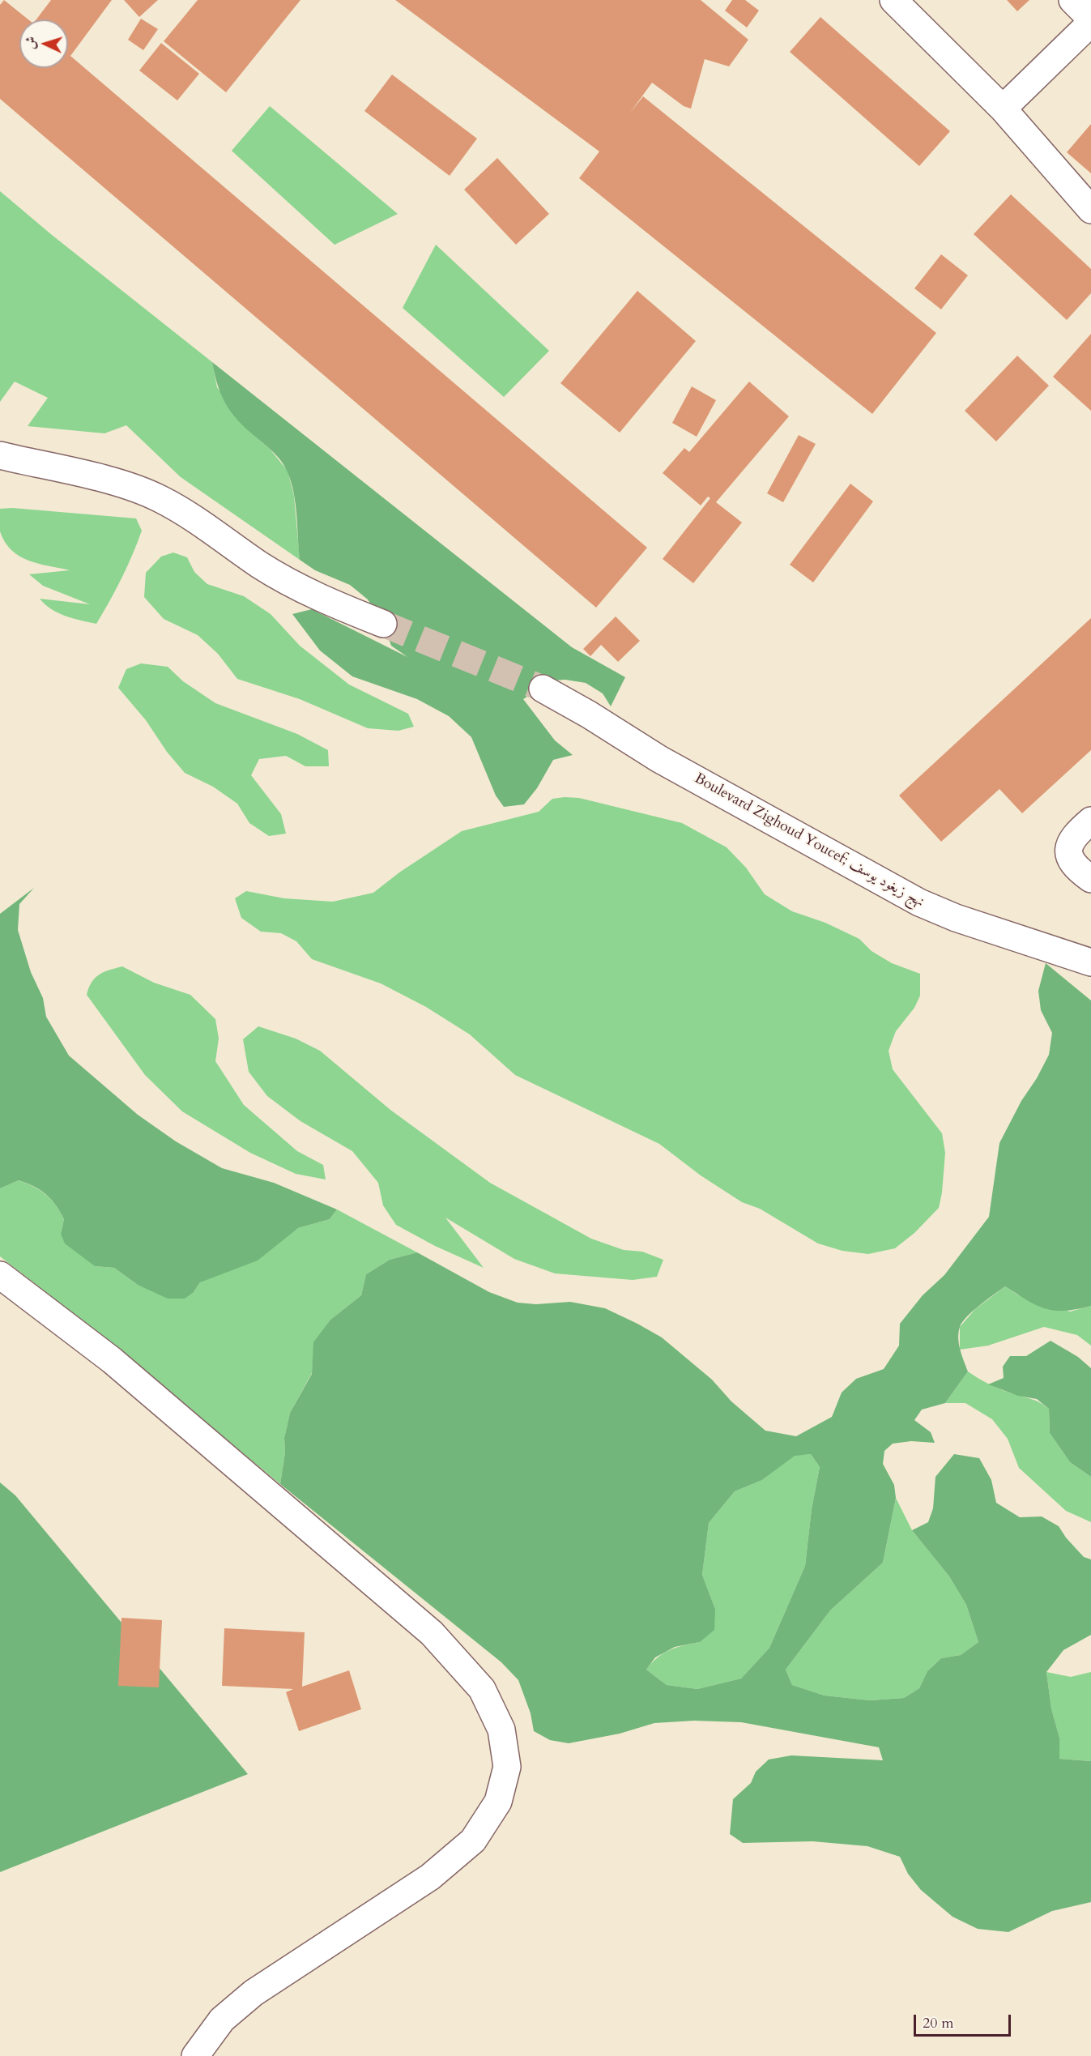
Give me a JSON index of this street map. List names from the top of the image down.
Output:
{
  "streets": {
    "street": ["Boulevard Zighoud Youcef; نهج زيغود يوسف"]
  },
  "scale_bar": "20 m",
  "north": "left"
}
